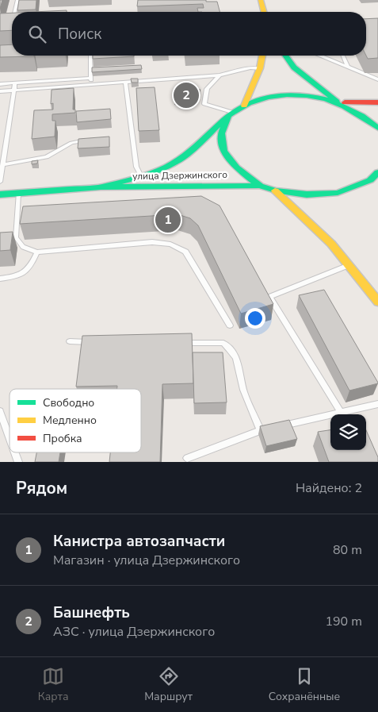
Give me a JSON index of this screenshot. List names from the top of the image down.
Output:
{
  "streets": {
    "main road": ["улица Дзержинского"]
  },
  "legend": ["Свободно", "Медленно", "Пробка"],
  "page": {
    "search": "Поиск",
    "pins": ["2", "1"],
    "heading": ["Рядом", "Найдено: 2"],
    "list": [
      {
        "mark": "1",
        "name": "Канистра автозапчасти",
        "note": "Магазин · улица Дзержинского",
        "value": "80 m"
      },
      {
        "mark": "2",
        "name": "Башнефть",
        "note": "АЗС · улица Дзержинского",
        "value": "190 m"
      }
    ],
    "nav": ["Карта", "Маршрут", "Сохранённые"]
  }
}
